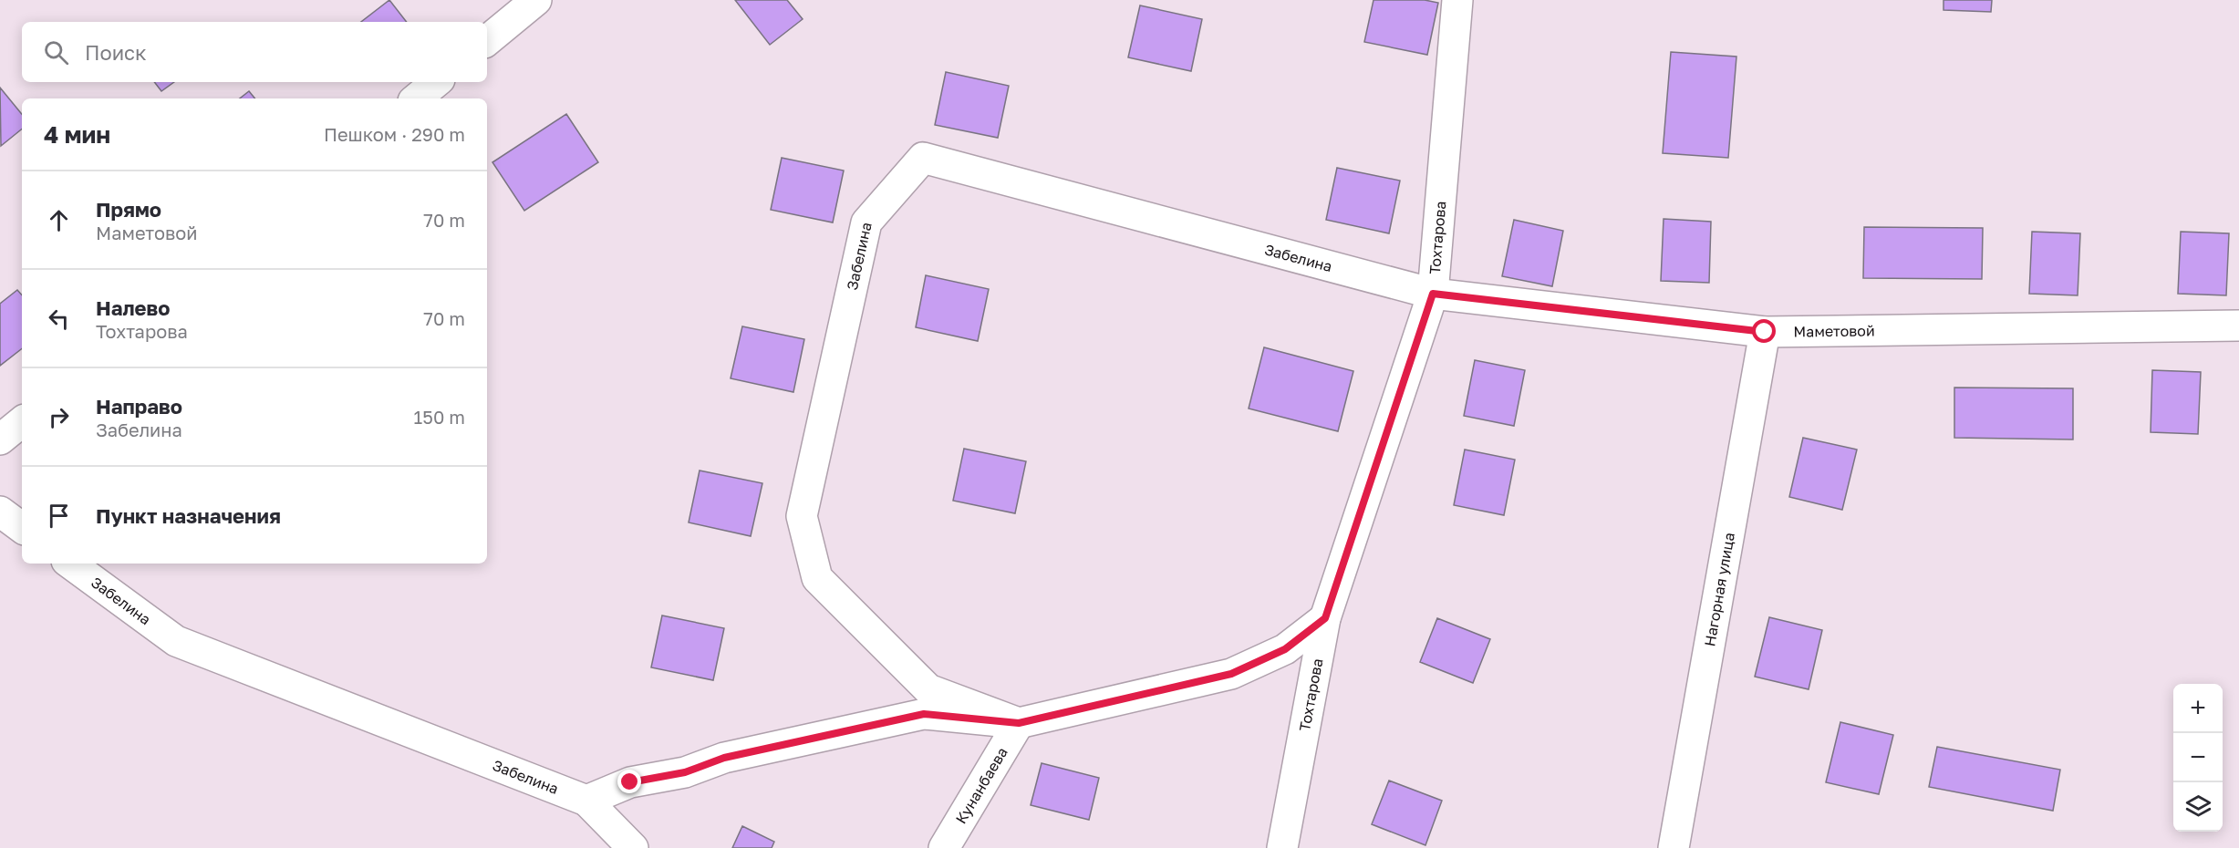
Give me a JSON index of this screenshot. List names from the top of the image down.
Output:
{
  "streets": {
    "street": [
      "Тохтарова",
      "Забелина",
      "Маметовой",
      "Нагорная улица",
      "Кунанбаева"
    ]
  },
  "crossings": [
    ["Тохтарова", "Забелина"],
    ["Тохтарова", "Маметовой"],
    ["Забелина", "Маметовой"],
    ["Забелина", "Кунанбаева"],
    ["Маметовой", "Нагорная улица"]
  ],
  "page": {
    "search": "Поиск",
    "heading": ["4 мин", "Пешком · 290 m"],
    "list": [
      ["Прямо", "Маметовой", "70 m"],
      ["Налево", "Тохтарова", "70 m"],
      ["Направо", "Забелина", "150 m"],
      "Пункт назначения"
    ],
    "map_buttons": ["+", "−"]
  }
}
